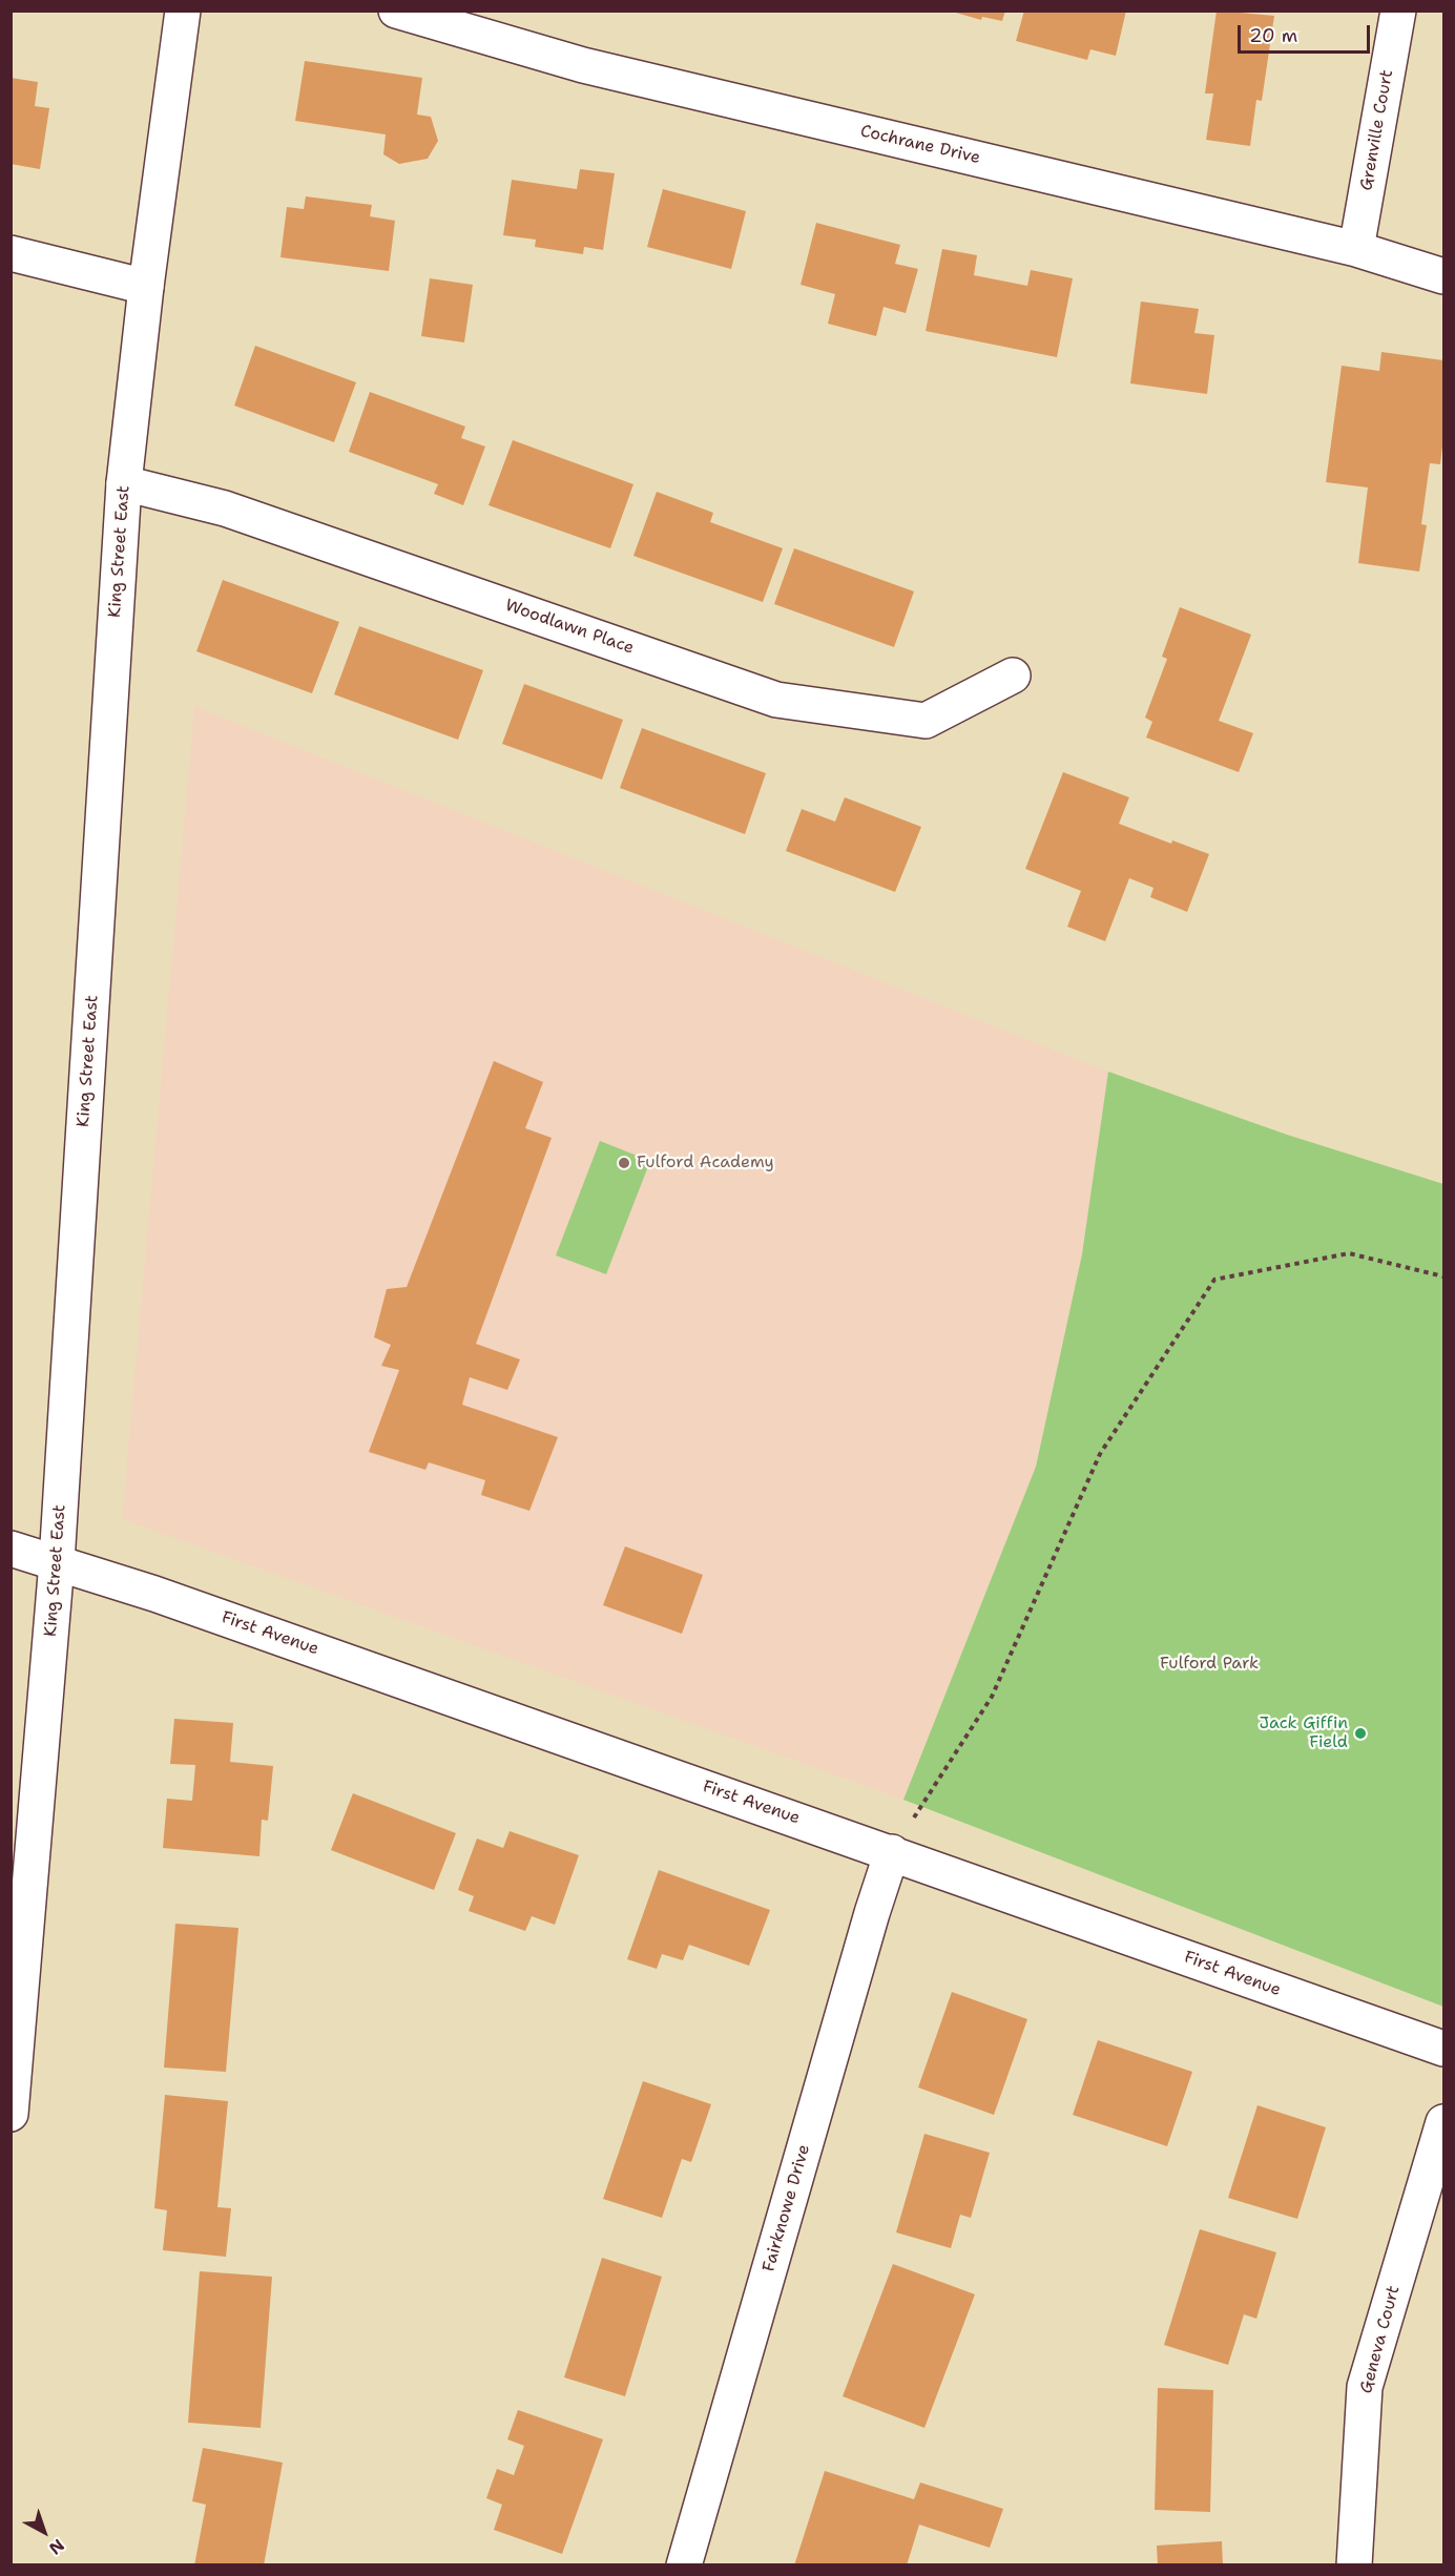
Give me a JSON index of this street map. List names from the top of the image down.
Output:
{
  "streets": {
    "street": [
      "Grenville Court",
      "Cochrane Drive",
      "King Street East",
      "Woodlawn Place",
      "First Avenue",
      "Fairknowe Drive",
      "Geneva Court"
    ]
  },
  "crossings": [
    ["Grenville Court", "Cochrane Drive"],
    ["King Street East", "Woodlawn Place"],
    ["King Street East", "First Avenue"],
    ["First Avenue", "Fairknowe Drive"]
  ],
  "parks": ["Fulford Park"],
  "places": ["Fulford Academy", "Jack Giffin Field"],
  "scale_bar": "20 m",
  "north": "bottom right"
}
